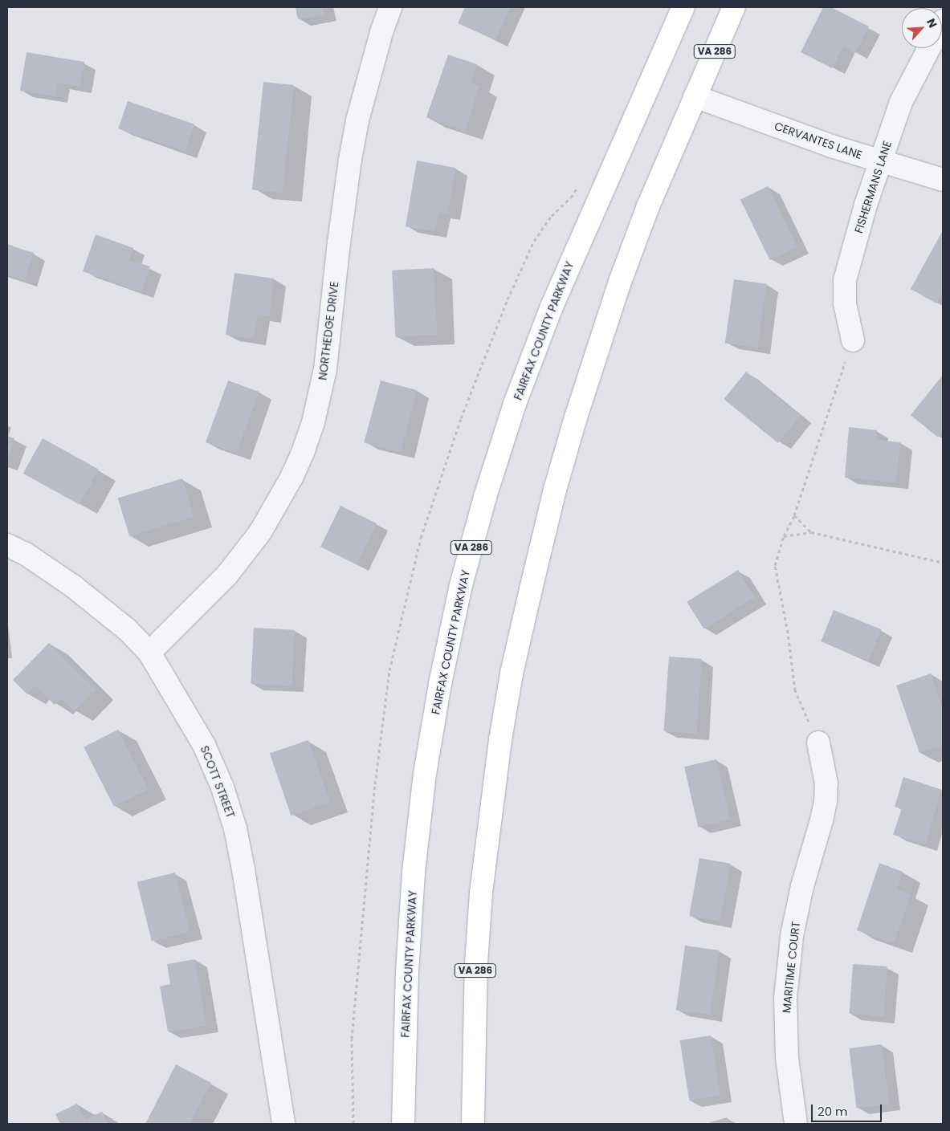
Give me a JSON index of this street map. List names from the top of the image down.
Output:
{
  "streets": {
    "highway": ["VA 286", "FAIRFAX COUNTY PARKWAY"],
    "street": [
      "CERVANTES LANE",
      "FISHERMANS LANE",
      "NORTHEDGE DRIVE",
      "SCOTT STREET",
      "MARITIME COURT"
    ]
  },
  "crossings": [
    ["VA 286", "CERVANTES LANE"],
    ["CERVANTES LANE", "FISHERMANS LANE"],
    ["NORTHEDGE DRIVE", "SCOTT STREET"]
  ],
  "scale_bar": "20 m",
  "north": "top right"
}
